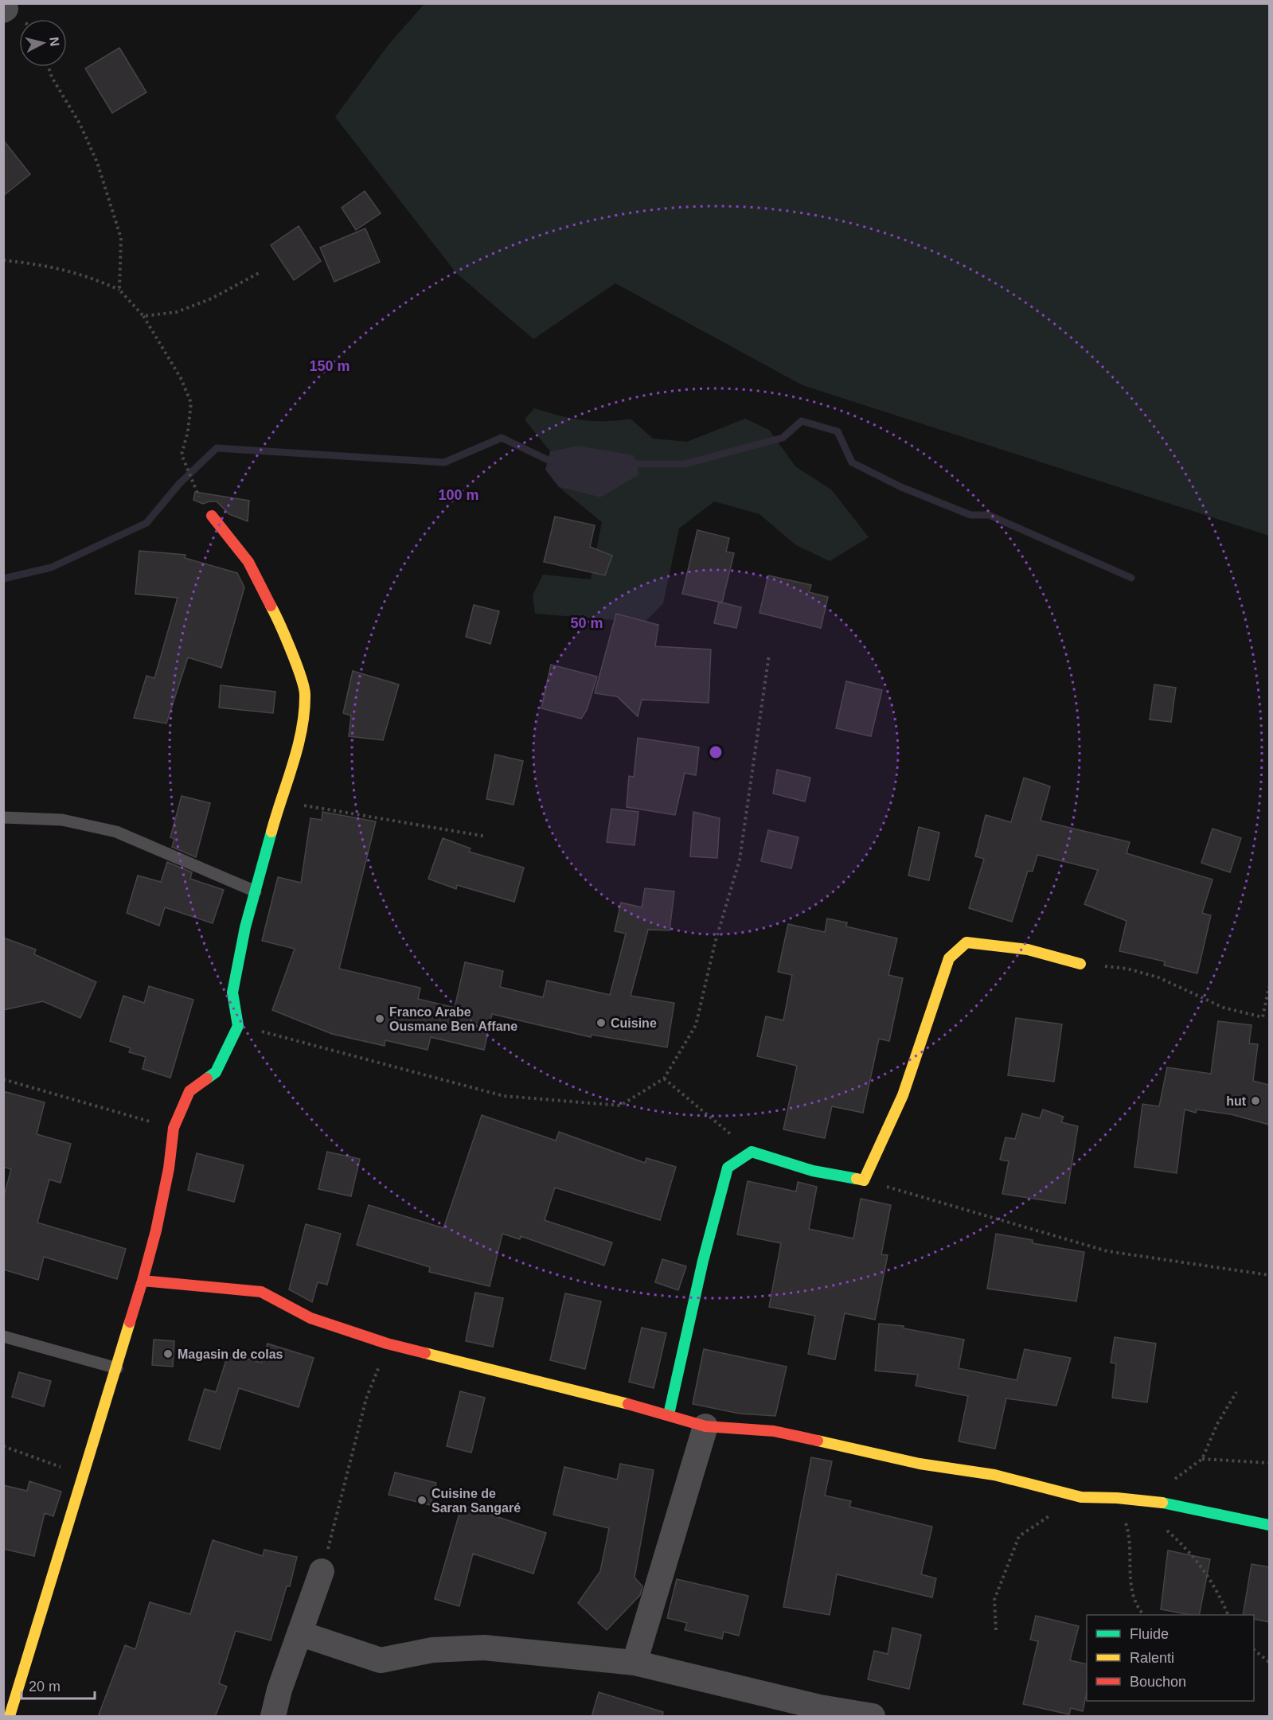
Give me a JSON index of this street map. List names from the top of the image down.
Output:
{
  "places": [
    "Franco Arabe Ousmane Ben Affane",
    "Cuisine",
    "hut",
    "Magasin de colas",
    "Cuisine de Saran Sangaré"
  ],
  "legend": ["Fluide", "Ralenti", "Bouchon"],
  "scale_bar": "20 m",
  "north": "right",
  "rings": ["150 m", "100 m", "50 m"]
}
